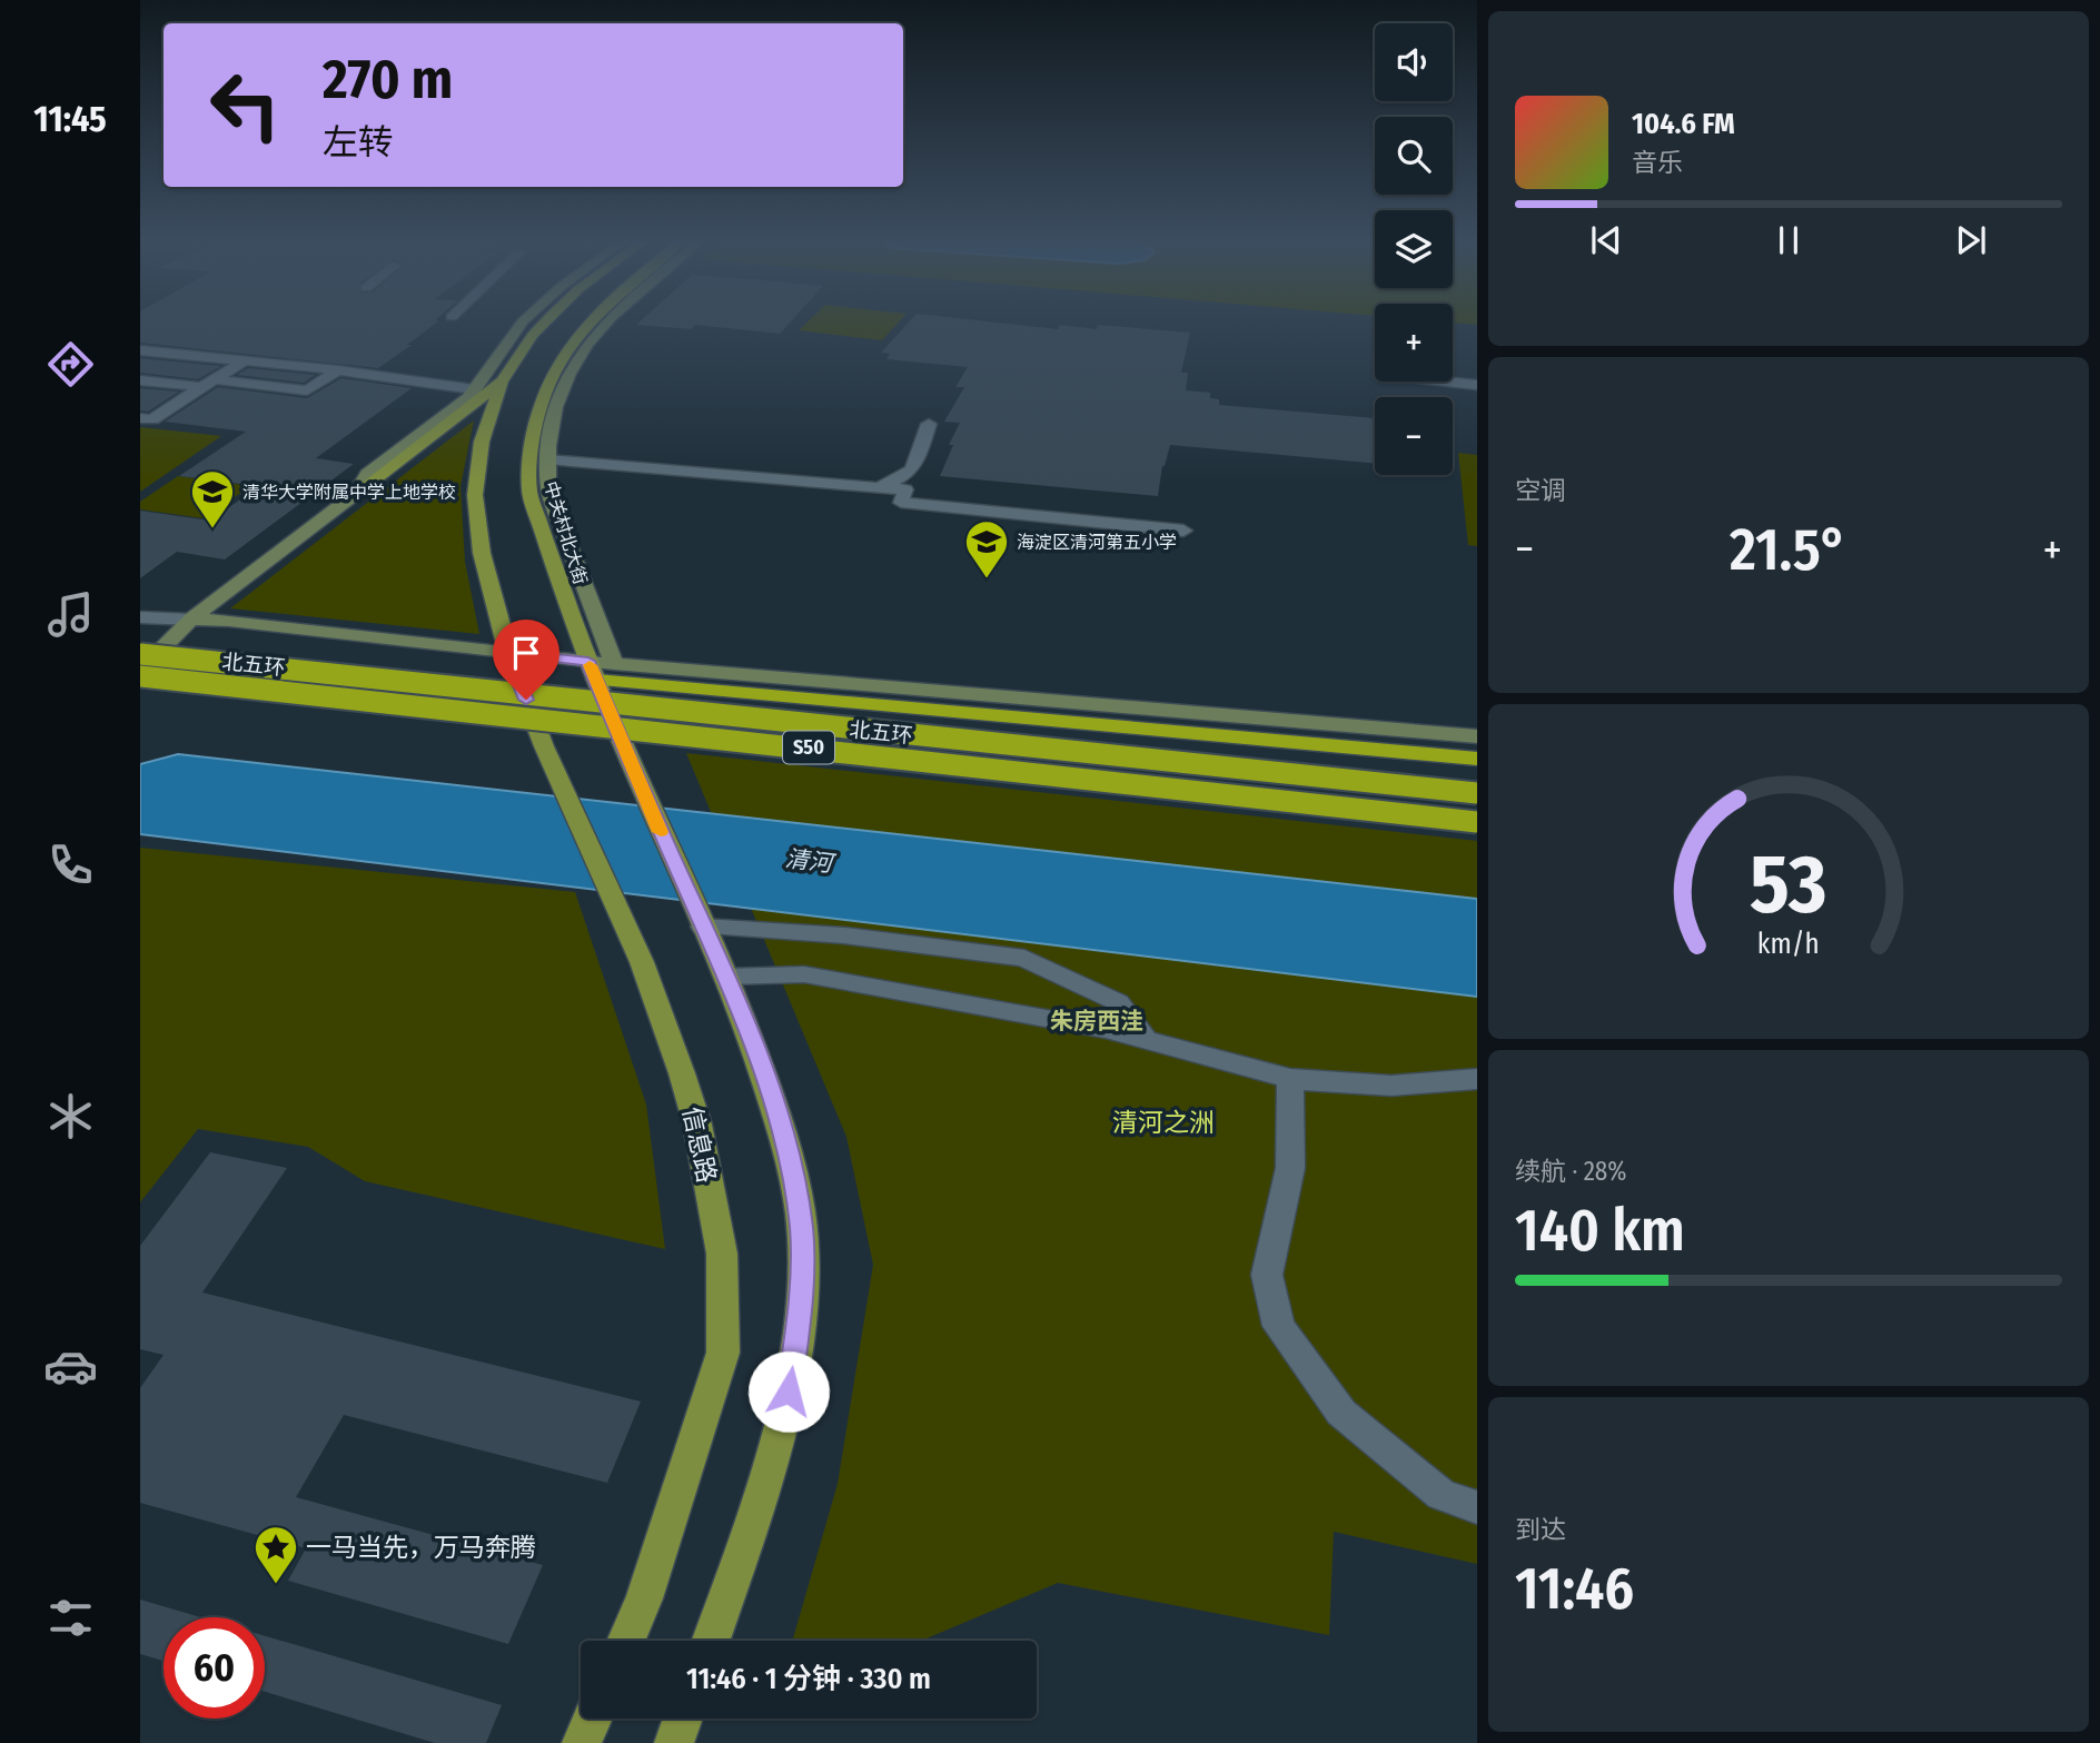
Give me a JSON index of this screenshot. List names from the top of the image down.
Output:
{
  "streets": {
    "highway": ["北五环", "S50"],
    "main road": ["中关村北大街", "信息路"]
  },
  "districts": ["朱房西洼"],
  "water": ["清河"],
  "parks": ["清河之洲"],
  "places": {
    "school or university": ["清华大学附属中学上地学校", "海淀区清河第五小学"],
    "place": ["一马当先，万马奔腾"]
  },
  "page": {
    "tabs": "11:45",
    "map_buttons": ["+", "−"],
    "turn": ["270 m", "左转"],
    "song": ["104.6 FM", "音乐"],
    "tile": [
      "空调",
      ["续航 · 28%", "140 km"],
      ["到达", "11:46"]
    ],
    "heat": ["−", "21.5°", "+"],
    "limit": "60",
    "trip": "11:46 · 1 分钟 · 330 m",
    "gauge": ["53", "km/h"]
  }
}
